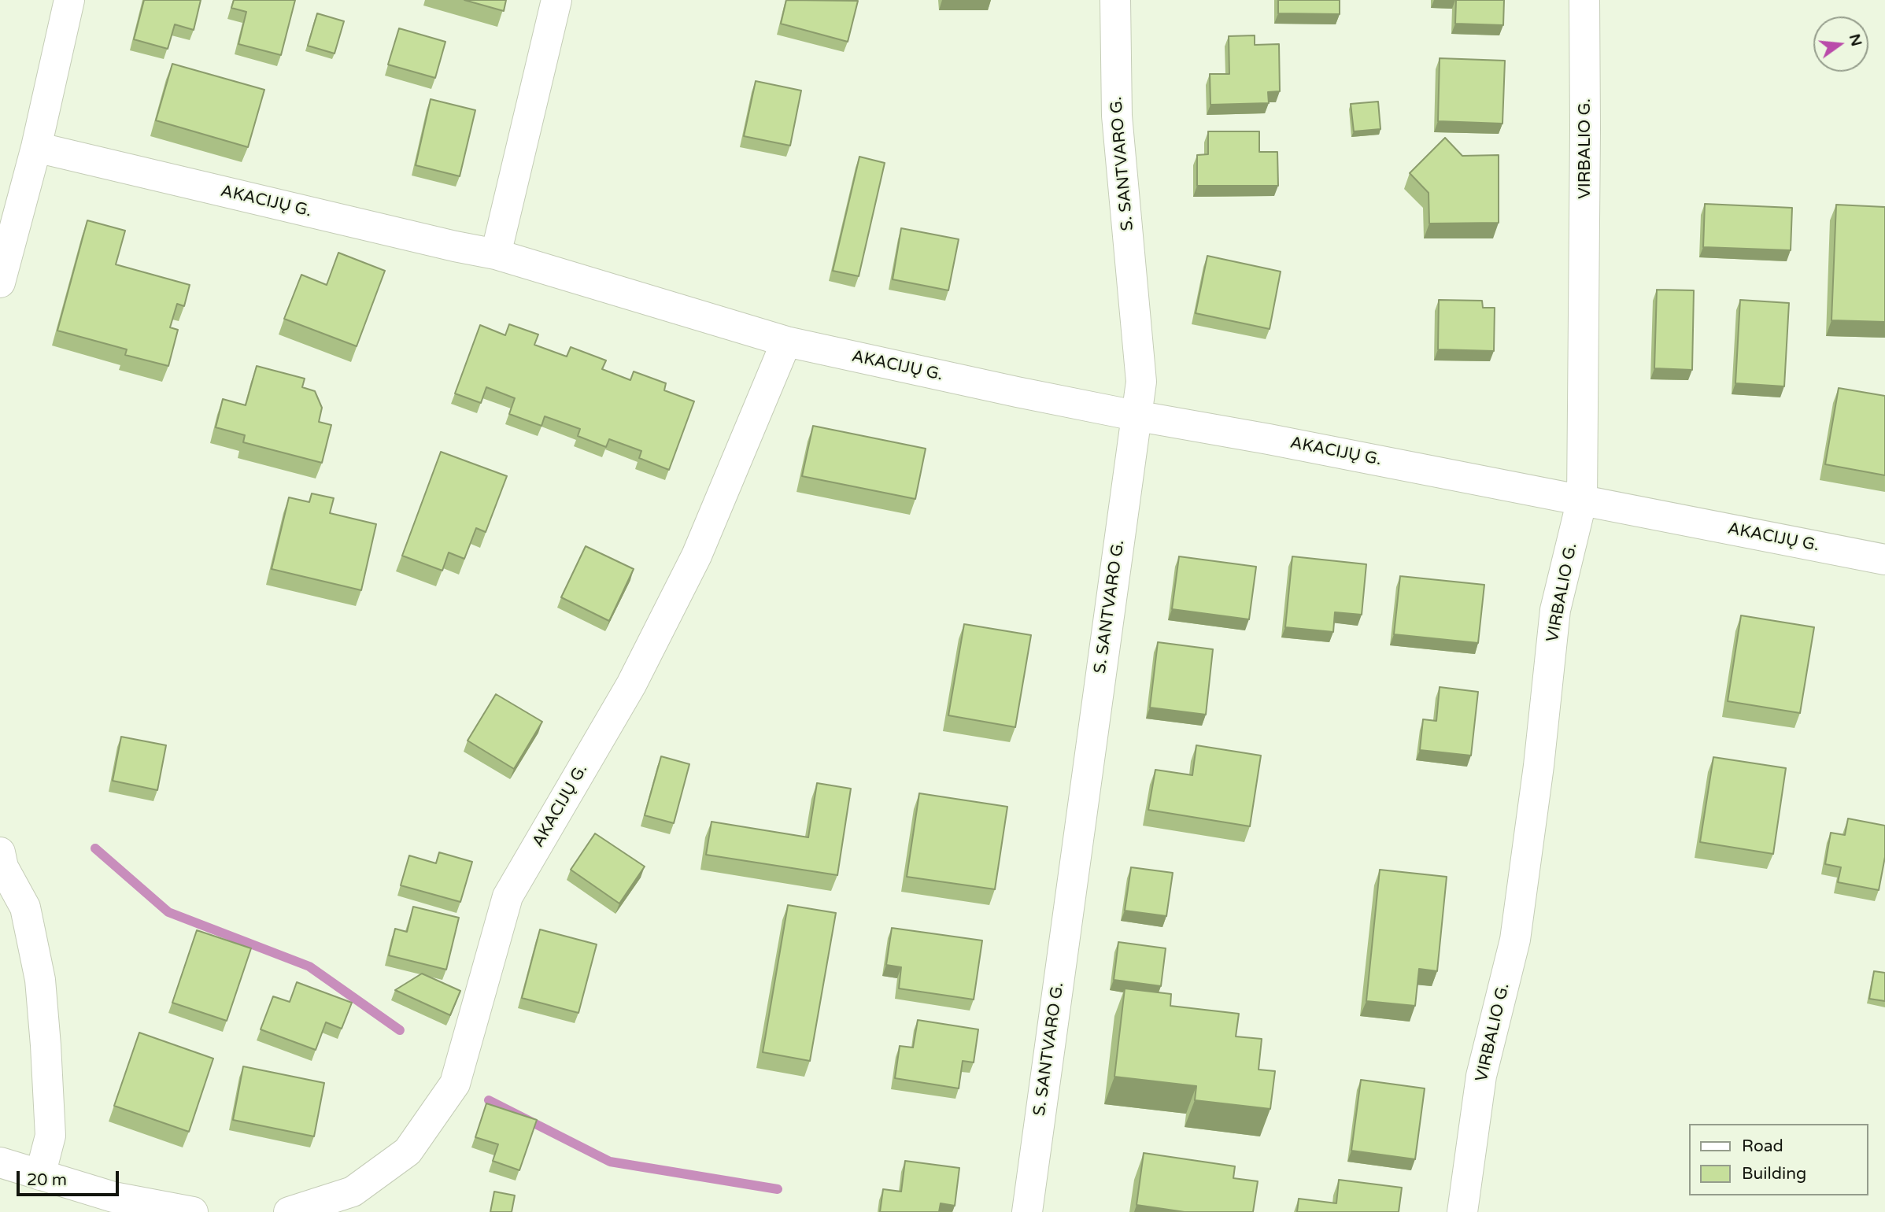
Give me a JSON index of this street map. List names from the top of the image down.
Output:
{
  "streets": {
    "street": ["VIRBALIO G.", "S. SANTVARO G.", "AKACIJŲ G."]
  },
  "crossings": [
    ["VIRBALIO G.", "AKACIJŲ G."],
    ["S. SANTVARO G.", "AKACIJŲ G."]
  ],
  "legend": ["Road", "Building"],
  "scale_bar": "20 m",
  "north": "right"
}
